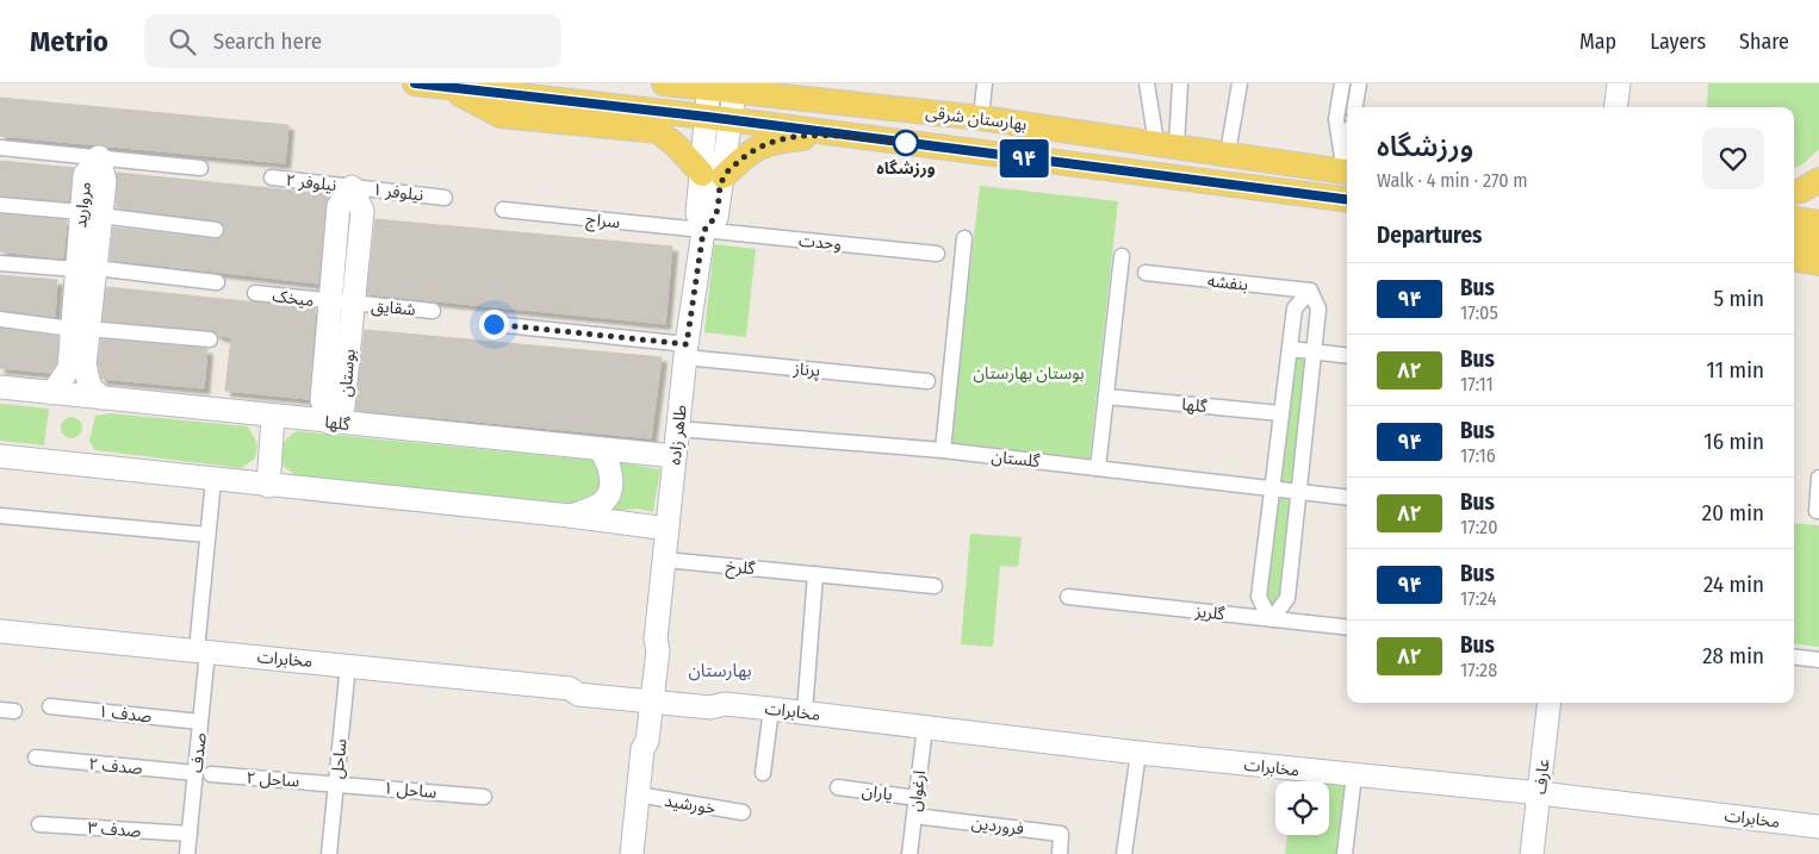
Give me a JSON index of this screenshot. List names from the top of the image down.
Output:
{
  "streets": {
    "main road": ["بهارستان شرقی"],
    "street": [
      "نیلوفر ۲",
      "نیلوفر ۱",
      "مروارید",
      "سراج",
      "وحدت",
      "بنفشه",
      "میخک",
      "شقایق",
      "پرناز",
      "بوستان",
      "گلها",
      "طاهر زاده",
      "گلستان",
      "گلرخ",
      "گلریز",
      "مخابرات",
      "صدف ۱",
      "صدف",
      "ساحل",
      "صدف ۲",
      "عارف",
      "ساحل ۲",
      "ساحل ۱",
      "ارغوان",
      "یاران",
      "خورشید",
      "فروردین",
      "صدف ۳"
    ]
  },
  "crossings": [
    ["بهارستان شرقی", "طاهر زاده"],
    ["نیلوفر ۲", "نیلوفر ۱"],
    ["نیلوفر ۲", "بوستان"],
    ["نیلوفر ۱", "بوستان"],
    ["مروارید", "گلها"],
    ["سراج", "وحدت"],
    ["سراج", "طاهر زاده"],
    ["وحدت", "طاهر زاده"],
    ["میخک", "شقایق"],
    ["میخک", "بوستان"],
    ["شقایق", "بوستان"],
    ["پرناز", "طاهر زاده"],
    ["بوستان", "گلها"],
    ["گلها", "طاهر زاده"],
    ["طاهر زاده", "گلستان"],
    ["طاهر زاده", "گلرخ"],
    ["طاهر زاده", "مخابرات"],
    ["طاهر زاده", "خورشید"],
    ["مخابرات", "صدف"],
    ["مخابرات", "ساحل"],
    ["مخابرات", "عارف"],
    ["مخابرات", "ارغوان"],
    ["صدف ۱", "صدف"],
    ["صدف", "صدف ۲"],
    ["صدف", "ساحل ۲"],
    ["صدف", "صدف ۳"],
    ["ساحل", "ساحل ۲"],
    ["ساحل", "ساحل ۱"],
    ["صدف ۲", "ساحل ۲"],
    ["ساحل ۲", "ساحل ۱"],
    ["ارغوان", "یاران"],
    ["ارغوان", "فروردین"]
  ],
  "districts": ["بهارستان"],
  "parks": ["بوستان بهارستان"],
  "places": ["ورزشگاه"],
  "lines": ["bus line ۹۴"],
  "page": {
    "header": "Metrio",
    "search": "Search here",
    "nav": ["Map", "Layers", "Share"],
    "on_map": "۹۴",
    "heading": [
      ["ورزشگاه", "Walk · 4 min · 270 m"],
      "Departures"
    ],
    "list": [
      {
        "mark": "۹۴",
        "name": "Bus",
        "note": "17:05",
        "value": "5 min"
      },
      {
        "mark": "۸۲",
        "name": "Bus",
        "note": "17:11",
        "value": "11 min"
      },
      {
        "mark": "۹۴",
        "name": "Bus",
        "note": "17:16",
        "value": "16 min"
      },
      {
        "mark": "۸۲",
        "name": "Bus",
        "note": "17:20",
        "value": "20 min"
      },
      {
        "mark": "۹۴",
        "name": "Bus",
        "note": "17:24",
        "value": "24 min"
      },
      {
        "mark": "۸۲",
        "name": "Bus",
        "note": "17:28",
        "value": "28 min"
      }
    ]
  }
}
